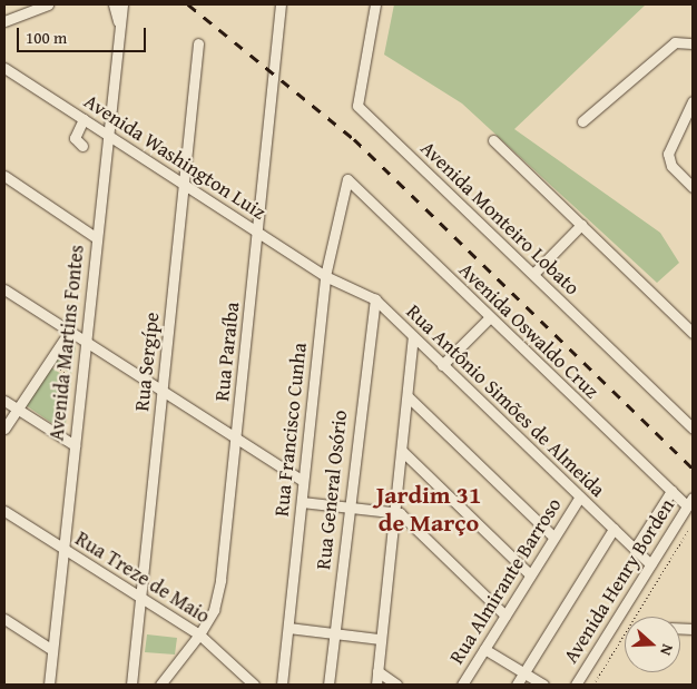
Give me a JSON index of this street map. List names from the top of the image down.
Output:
{
  "streets": {
    "street": [
      "Avenida Washington Luiz",
      "Avenida Monteiro Lobato",
      "Avenida Oswaldo Cruz",
      "Avenida Martins Fontes",
      "Rua Paraíba",
      "Rua Sergípe",
      "Rua Antônio Simões de Almeida",
      "Rua Francisco Cunha",
      "Rua General Osório",
      "Rua Treze de Maio",
      "Rua Almirante Barroso",
      "Avenida Henry Borden"
    ]
  },
  "crossings": [
    ["Avenida Washington Luiz", "Avenida Martins Fontes"],
    ["Avenida Washington Luiz", "Rua Paraíba"],
    ["Avenida Washington Luiz", "Rua Sergípe"],
    ["Avenida Washington Luiz", "Rua Antônio Simões de Almeida"],
    ["Avenida Washington Luiz", "Rua Francisco Cunha"],
    ["Avenida Oswaldo Cruz", "Rua Francisco Cunha"],
    ["Avenida Oswaldo Cruz", "Avenida Henry Borden"],
    ["Avenida Martins Fontes", "Rua Treze de Maio"],
    ["Rua Paraíba", "Rua Treze de Maio"],
    ["Rua Sergípe", "Rua Treze de Maio"],
    ["Rua Antônio Simões de Almeida", "Rua Francisco Cunha"],
    ["Rua Antônio Simões de Almeida", "Rua General Osório"],
    ["Rua Antônio Simões de Almeida", "Rua Almirante Barroso"],
    ["Rua Antônio Simões de Almeida", "Avenida Henry Borden"]
  ],
  "districts": ["Jardim 31 de Março"],
  "scale_bar": "100 m",
  "north": "right"
}
